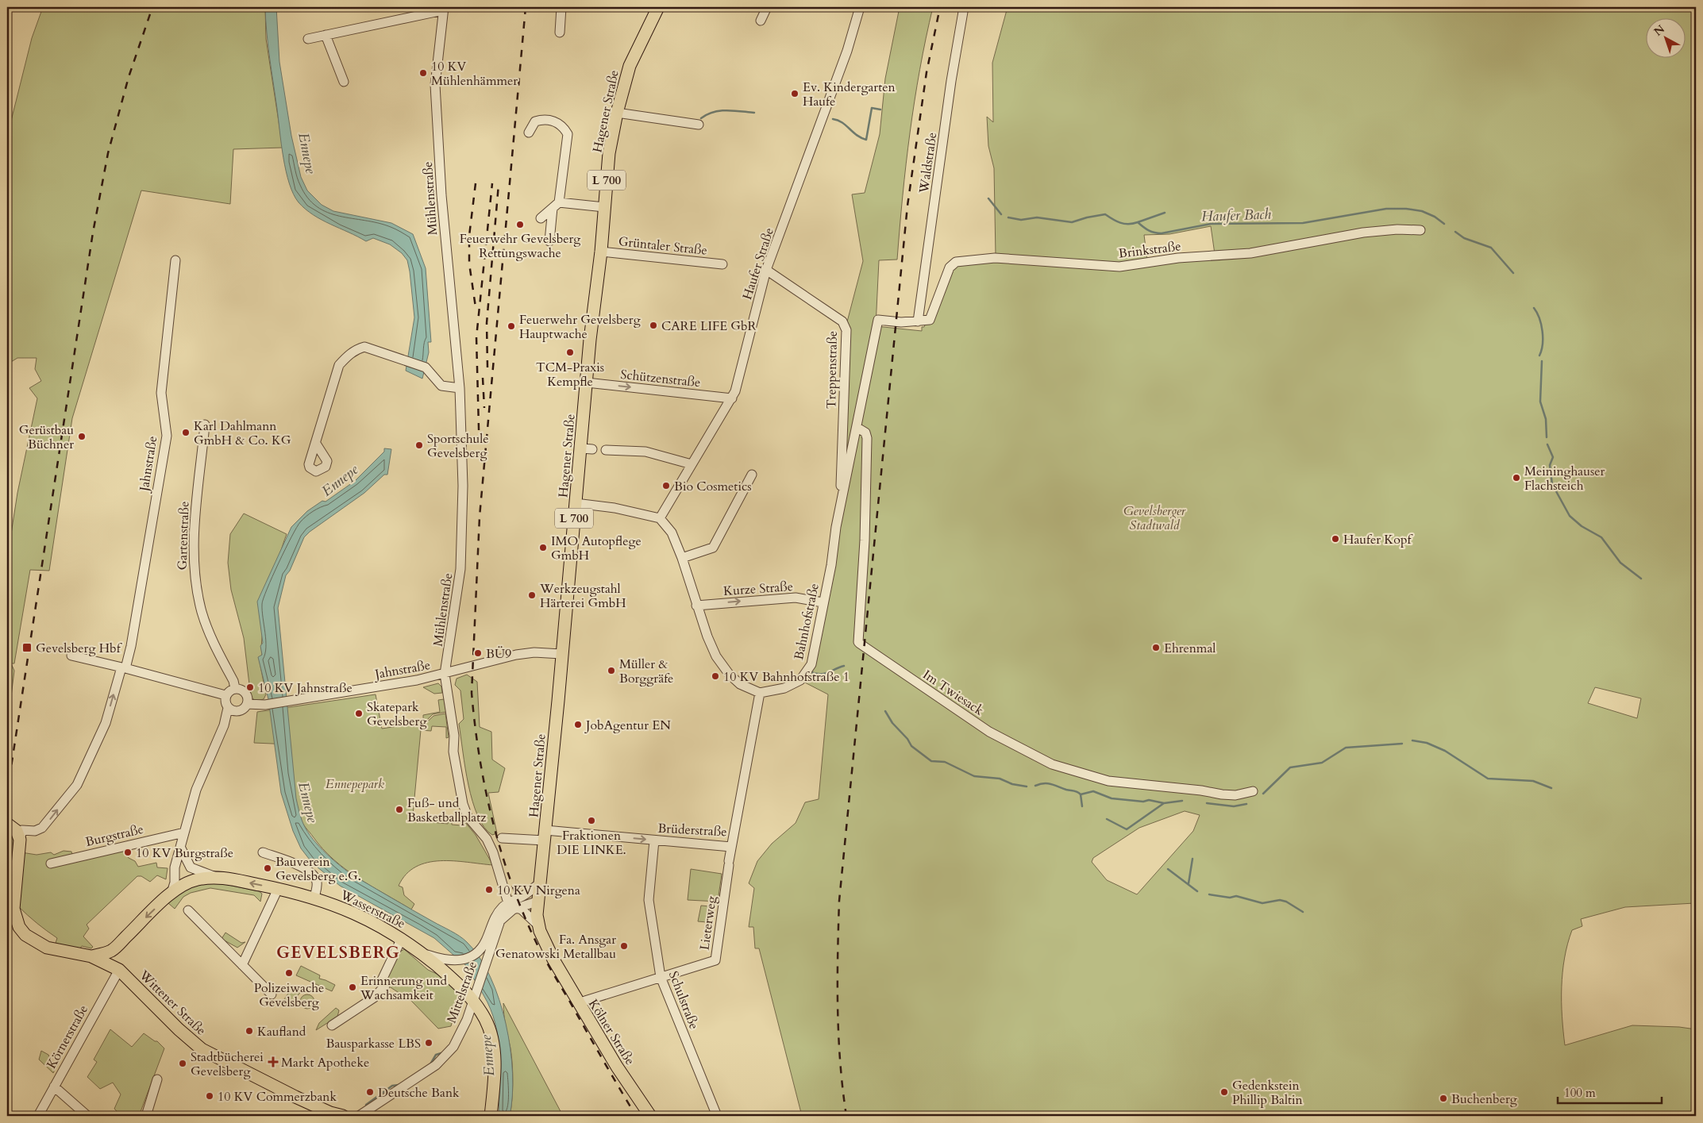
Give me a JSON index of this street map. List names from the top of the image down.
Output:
{
  "streets": {
    "main road": [
      "Hagener Straße",
      "L 700",
      "Wasserstraße",
      "Wittener Straße",
      "Kölner Straße"
    ],
    "street": [
      "Waldstraße",
      "Mühlenstraße",
      "Grüntaler Straße",
      "Brinkstraße",
      "Haufer Straße",
      "Treppenstraße",
      "Schützenstraße",
      "Jahnstraße",
      "Gartenstraße",
      "Kurze Straße",
      "Bahnhofstraße",
      "Im Twiesack",
      "Brüderstraße",
      "Burgstraße",
      "Lieterweg",
      "Mittelstraße",
      "Schulstraße",
      "Körnerstraße"
    ]
  },
  "crossings": [
    ["Hagener Straße", "Grüntaler Straße"],
    ["Hagener Straße", "Schützenstraße"],
    ["Hagener Straße", "Jahnstraße"],
    ["Hagener Straße", "Brüderstraße"],
    ["Hagener Straße", "Kölner Straße"],
    ["Waldstraße", "Brinkstraße"],
    ["Waldstraße", "Bahnhofstraße"],
    ["Mühlenstraße", "Jahnstraße"],
    ["Mühlenstraße", "Mittelstraße"],
    ["Brinkstraße", "Bahnhofstraße"],
    ["Haufer Straße", "Treppenstraße"],
    ["Haufer Straße", "Schützenstraße"],
    ["Treppenstraße", "Bahnhofstraße"],
    ["Jahnstraße", "Gartenstraße"],
    ["Jahnstraße", "Wittener Straße"],
    ["Kurze Straße", "Bahnhofstraße"],
    ["Bahnhofstraße", "Im Twiesack"],
    ["Bahnhofstraße", "Brüderstraße"],
    ["Brüderstraße", "Lieterweg"],
    ["Brüderstraße", "Schulstraße"],
    ["Wasserstraße", "Mittelstraße"],
    ["Lieterweg", "Schulstraße"],
    ["Lieterweg", "Kölner Straße"],
    ["Wittener Straße", "Körnerstraße"]
  ],
  "one_way": ["Kurze Straße"],
  "districts": ["GEVELSBERG"],
  "water": ["Ennepe", "Haufer Bach"],
  "parks": ["Gevelsberger Stadtwald", "Ennepepark"],
  "places": {
    "other": [
      "10 KV Mühlenhämmer",
      "Ev. Kindergarten Haufe",
      "Feuerwehr Gevelsberg Rettungswache",
      "CARE LIFE GbR",
      "Feuerwehr Gevelsberg Hauptwache",
      "TCM-Praxis Kempfle",
      "Karl Dahlmann GmbH & Co. KG",
      "Gerüstbau Büchner",
      "Sportschule Gevelsberg",
      "Meininghauser Flachsteich",
      "Bio Cosmetics",
      "Haufer Kopf",
      "IMO Autopflege GmbH",
      "Werkzeugstahl Härterei GmbH",
      "Ehrenmal",
      "BÜ9",
      "Müller & Borggräfe",
      "10 KV Bahnhofstraße 1",
      "10 KV Jahnstraße",
      "Skatepark Gevelsberg",
      "JobAgentur EN",
      "Fuß- und Basketballplatz",
      "Fraktionen DIE LINKE.",
      "10 KV Burgstraße",
      "Bauverein Gevelsberg e.G.",
      "10 KV Nirgena",
      "Fa. Ansgar Genatowski Metallbau",
      "Polizeiwache Gevelsberg",
      "Erinnerung und Wachsamkeit",
      "Kaufland",
      "Bausparkasse LBS",
      "Stadtbücherei Gevelsberg",
      "Deutsche Bank",
      "Gedenkstein Phillip Baltin",
      "10 KV Commerzbank",
      "Buchenberg"
    ],
    "transit": ["Gevelsberg Hbf"],
    "health": ["Markt Apotheke"]
  },
  "scale_bar": "100 m",
  "north": "top left"
}
